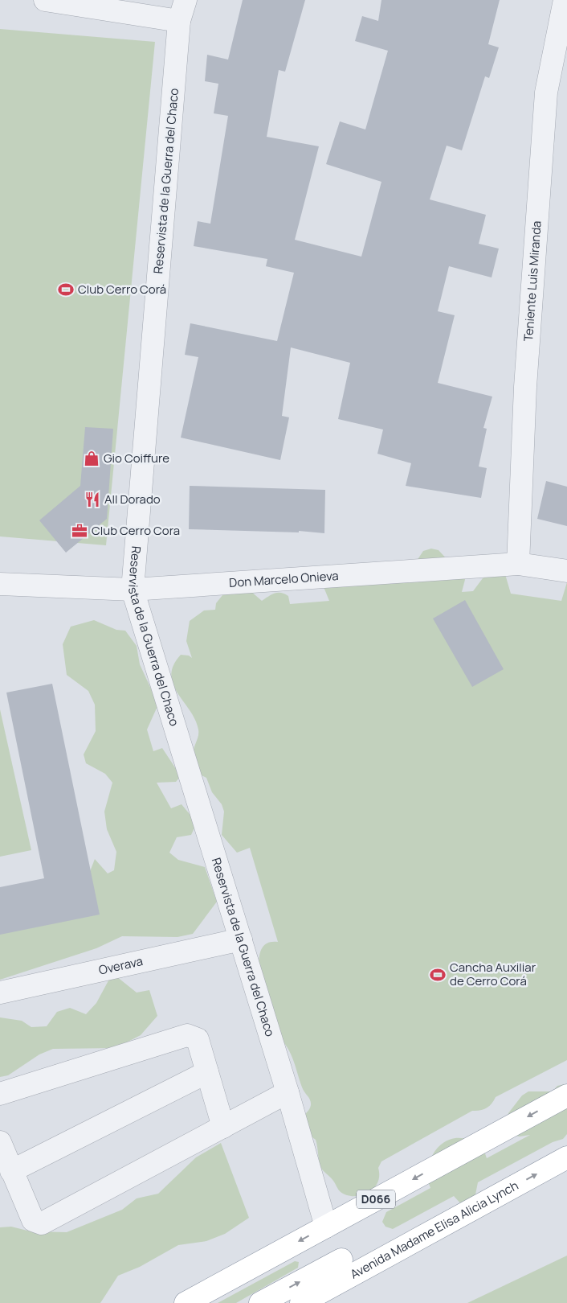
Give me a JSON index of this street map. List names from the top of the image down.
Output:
{
  "streets": {
    "highway": ["D066", "Avenida Madame Elisa Alicia Lynch"],
    "street": [
      "Reservista de la Guerra del Chaco",
      "Teniente Luis Miranda",
      "Don Marcelo Onieva",
      "Overava"
    ]
  },
  "crossings": [
    ["Reservista de la Guerra del Chaco", "Don Marcelo Onieva"],
    ["Reservista de la Guerra del Chaco", "Overava"],
    ["Reservista de la Guerra del Chaco", "D066"],
    ["Teniente Luis Miranda", "Don Marcelo Onieva"]
  ],
  "places": {
    "sports": ["Club Cerro Corá", "Cancha Auxiliar de Cerro Corá"],
    "shop": ["Gio Coiffure"],
    "restaurant": ["All Dorado"],
    "office": ["Club Cerro Cora"]
  }
}
